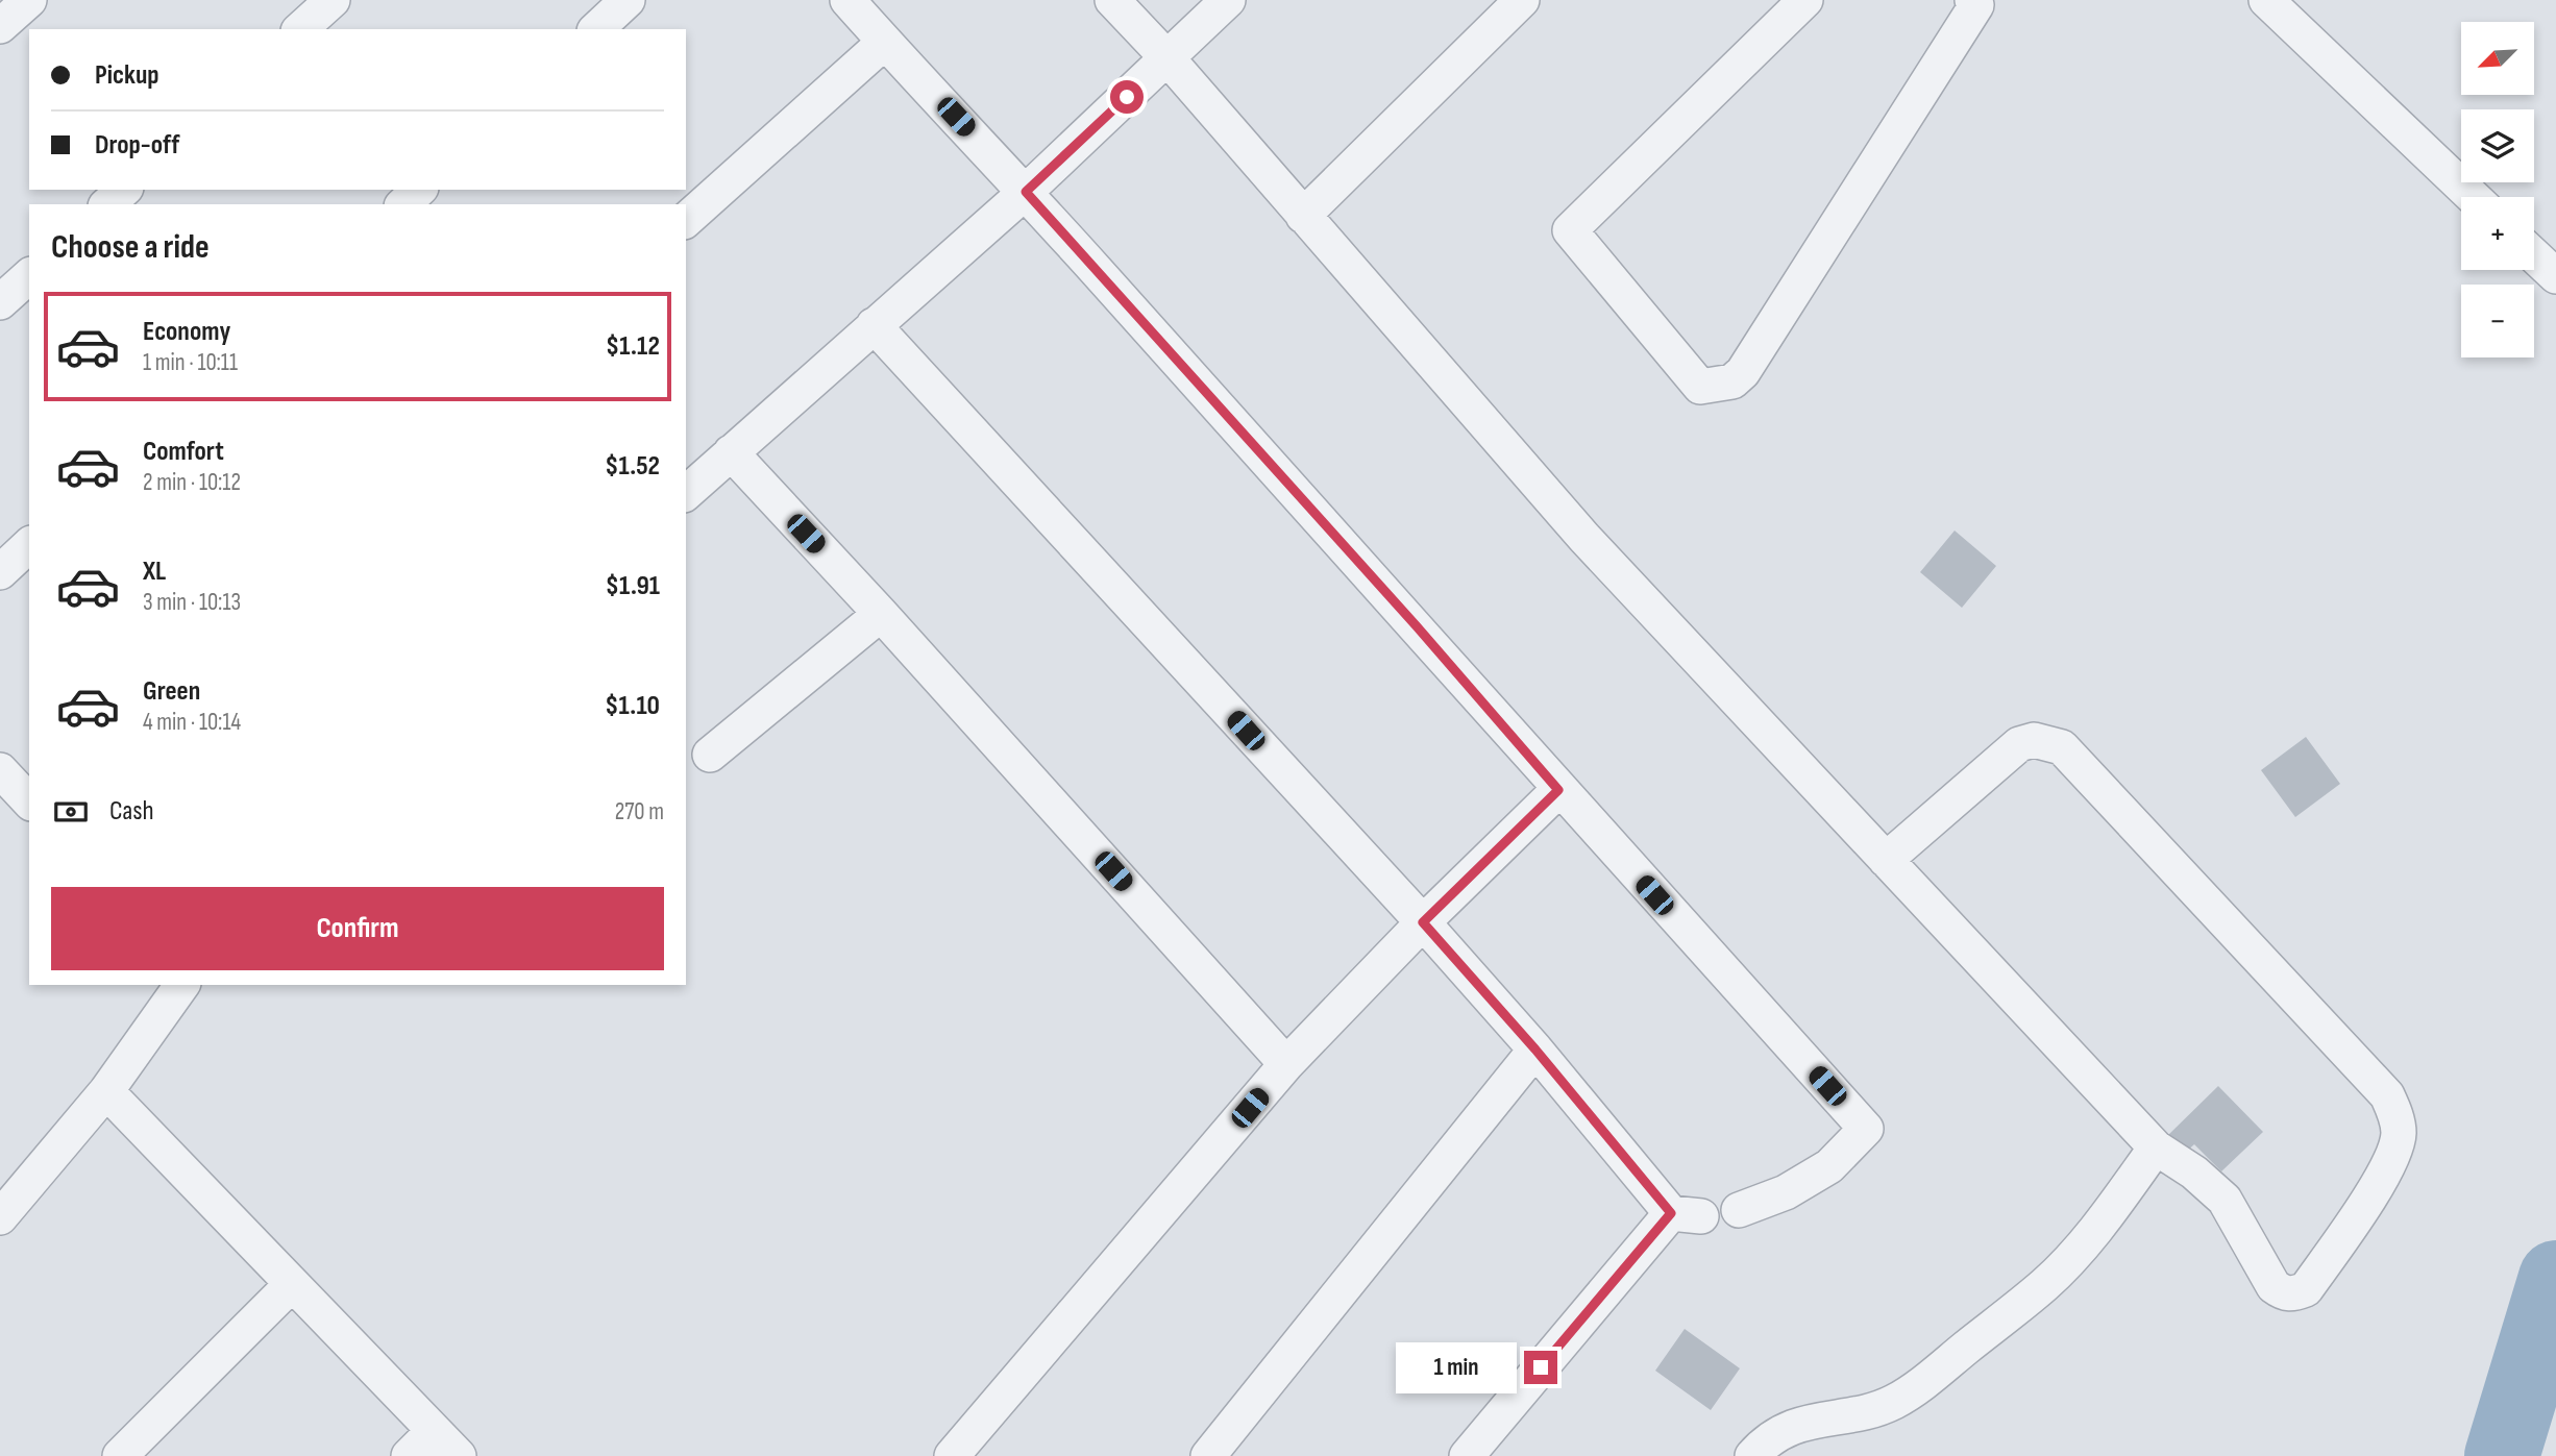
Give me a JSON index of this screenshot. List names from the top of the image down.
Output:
{
  "north": "bottom left",
  "page": {
    "map_buttons": ["+", "−"],
    "banner": ["Pickup", "Drop-off"],
    "heading": "Choose a ride",
    "list": [
      {
        "name": "Economy",
        "note": "1 min · 10:11",
        "value": "$1.12"
      },
      {
        "name": "Comfort",
        "note": "2 min · 10:12",
        "value": "$1.52"
      },
      {
        "name": "XL",
        "note": "3 min · 10:13",
        "value": "$1.91"
      },
      {
        "name": "Green",
        "note": "4 min · 10:14",
        "value": "$1.10"
      }
    ],
    "pay": ["Cash", "270 m"],
    "buttons": "Confirm",
    "bubble": "1 min"
  }
}
